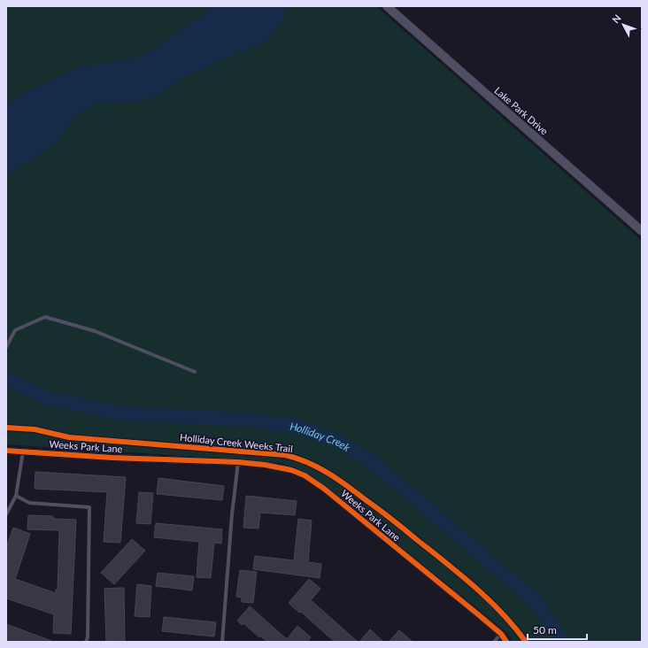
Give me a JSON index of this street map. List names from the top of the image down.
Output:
{
  "streets": {
    "street": ["Lake Park Drive", "Weeks Park Lane"],
    "cycle path": ["Holliday Creek Weeks Trail"]
  },
  "water": ["Holliday Creek"],
  "scale_bar": "50 m",
  "north": "top left"
}
